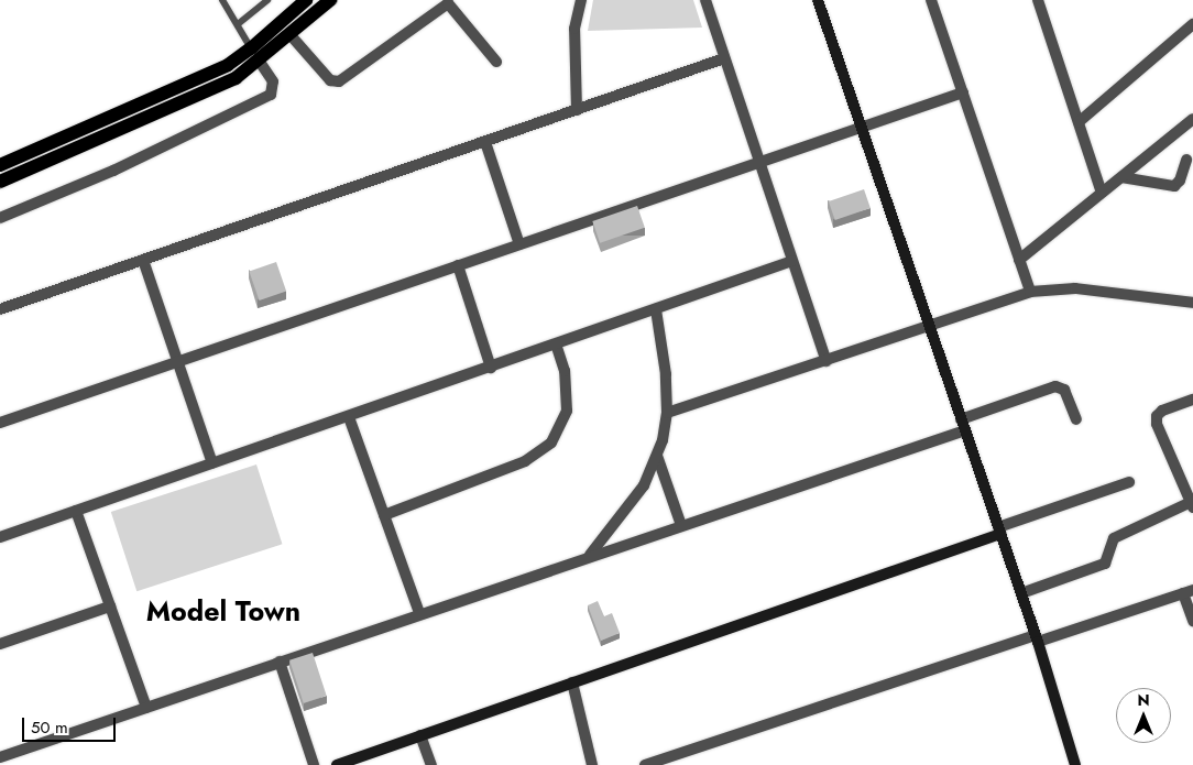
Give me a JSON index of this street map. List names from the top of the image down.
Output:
{
  "districts": ["Model Town"],
  "scale_bar": "50 m",
  "north": "top"
}
